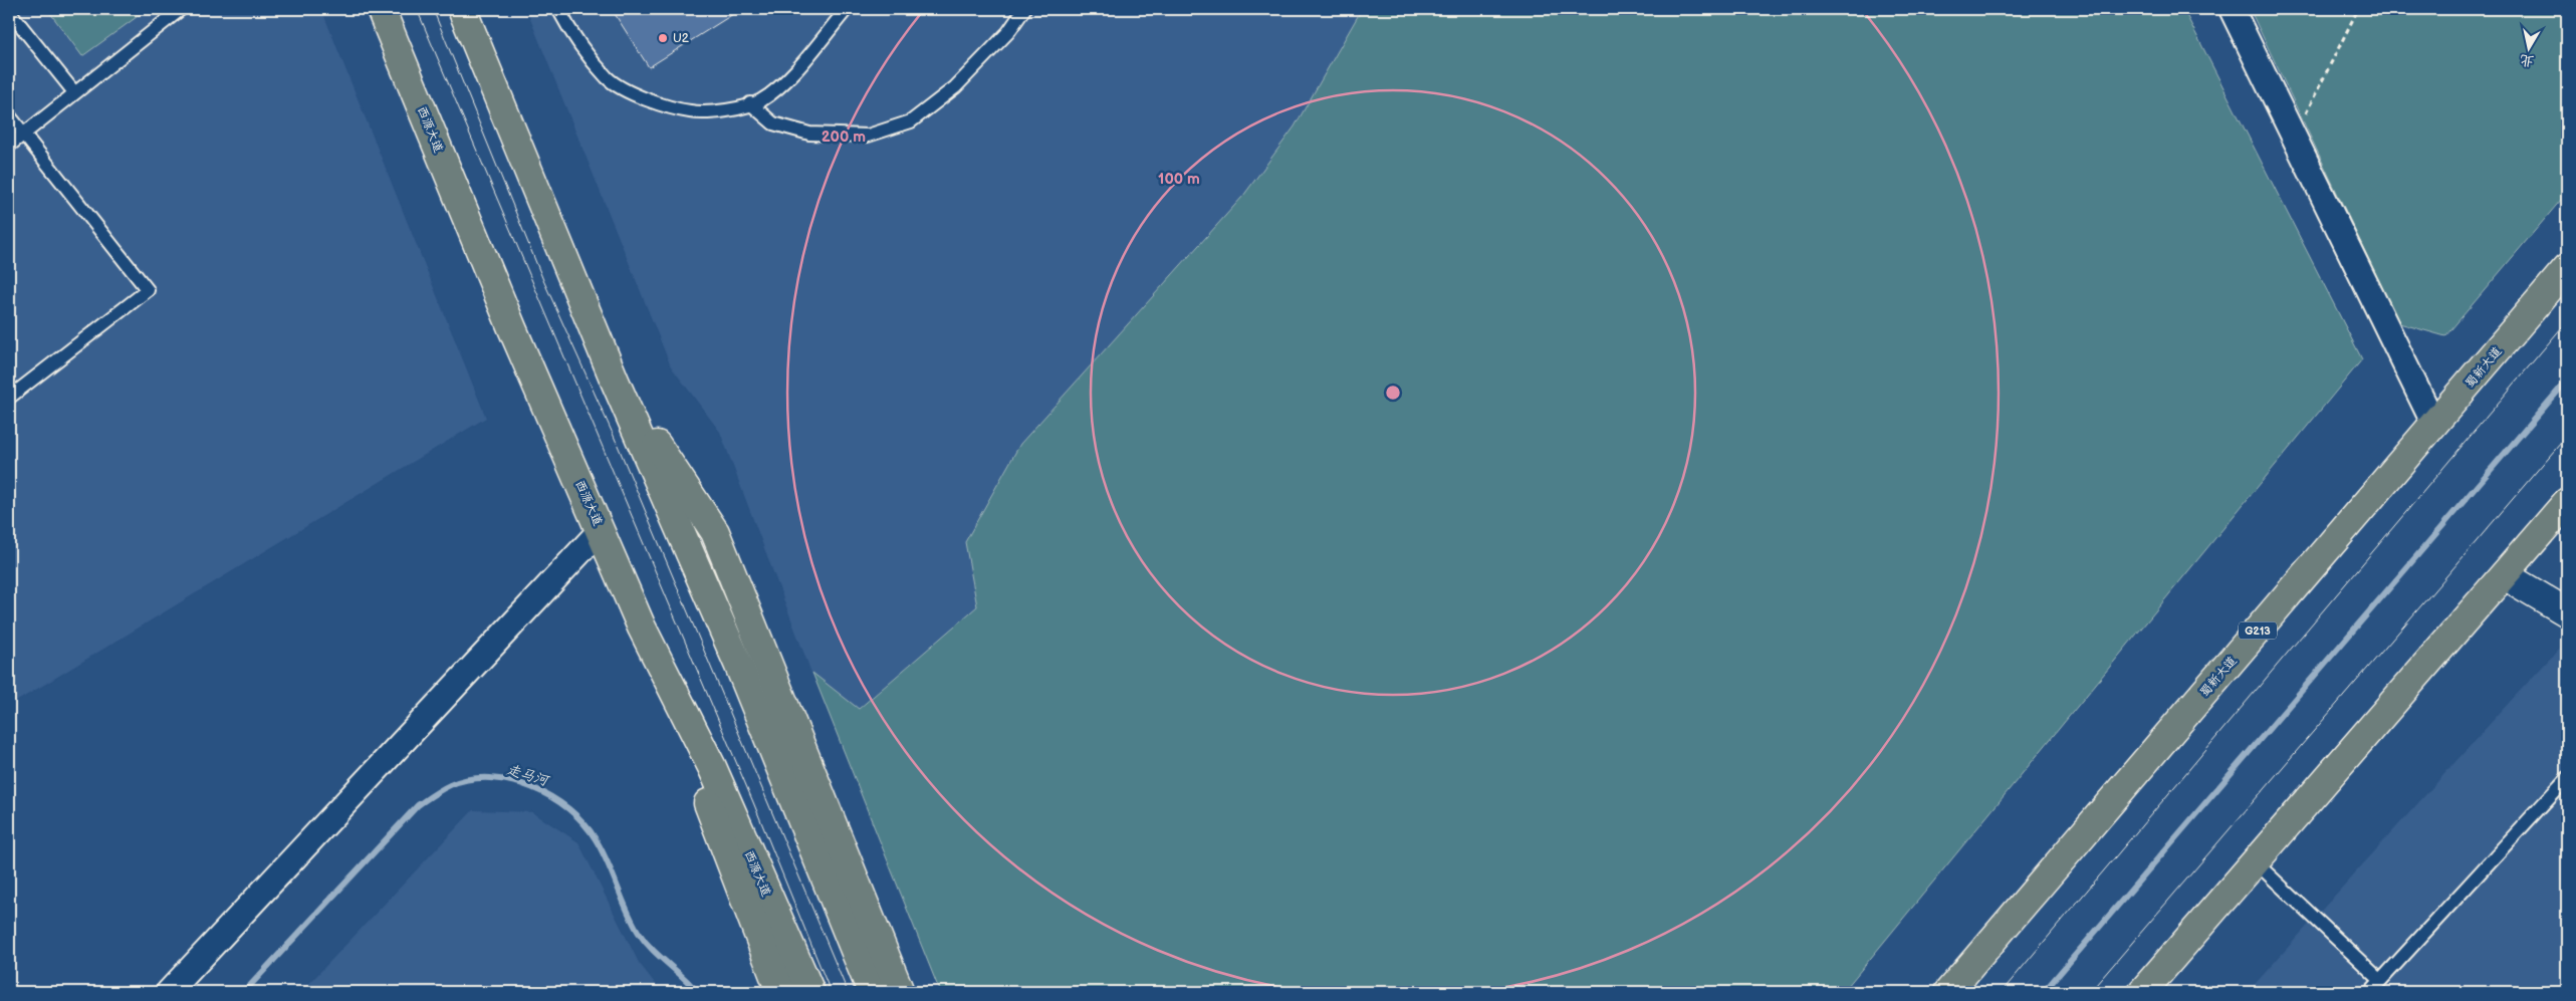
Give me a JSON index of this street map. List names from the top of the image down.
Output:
{
  "streets": {
    "main road": ["西源大道", "蜀新大道", "G213"]
  },
  "water": ["走马河"],
  "places": ["U2"],
  "north": "bottom",
  "rings": ["200 m", "100 m"]
}
